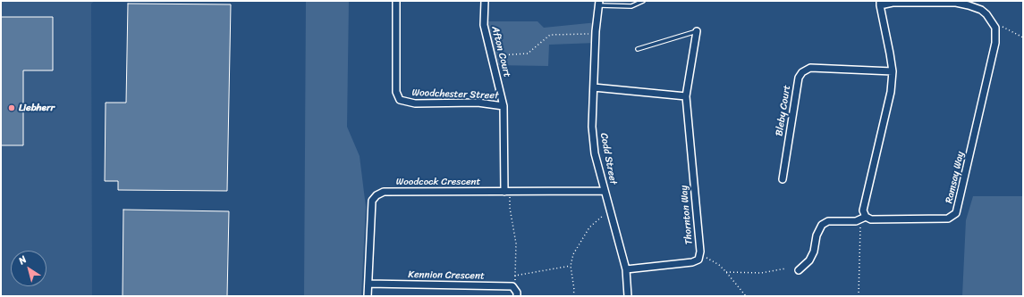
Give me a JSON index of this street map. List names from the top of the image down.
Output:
{
  "streets": {
    "street": [
      "Afton Court",
      "Woodchester Street",
      "Bleby Court",
      "Codd Street",
      "Ramsay Way",
      "Woodcock Crescent",
      "Thornton Way",
      "Kennion Crescent"
    ]
  },
  "crossings": [
    ["Afton Court", "Woodchester Street"],
    ["Afton Court", "Woodcock Crescent"],
    ["Codd Street", "Woodcock Crescent"],
    ["Codd Street", "Thornton Way"],
    ["Woodcock Crescent", "Kennion Crescent"]
  ],
  "places": ["Liebherr"],
  "north": "top left"
}
